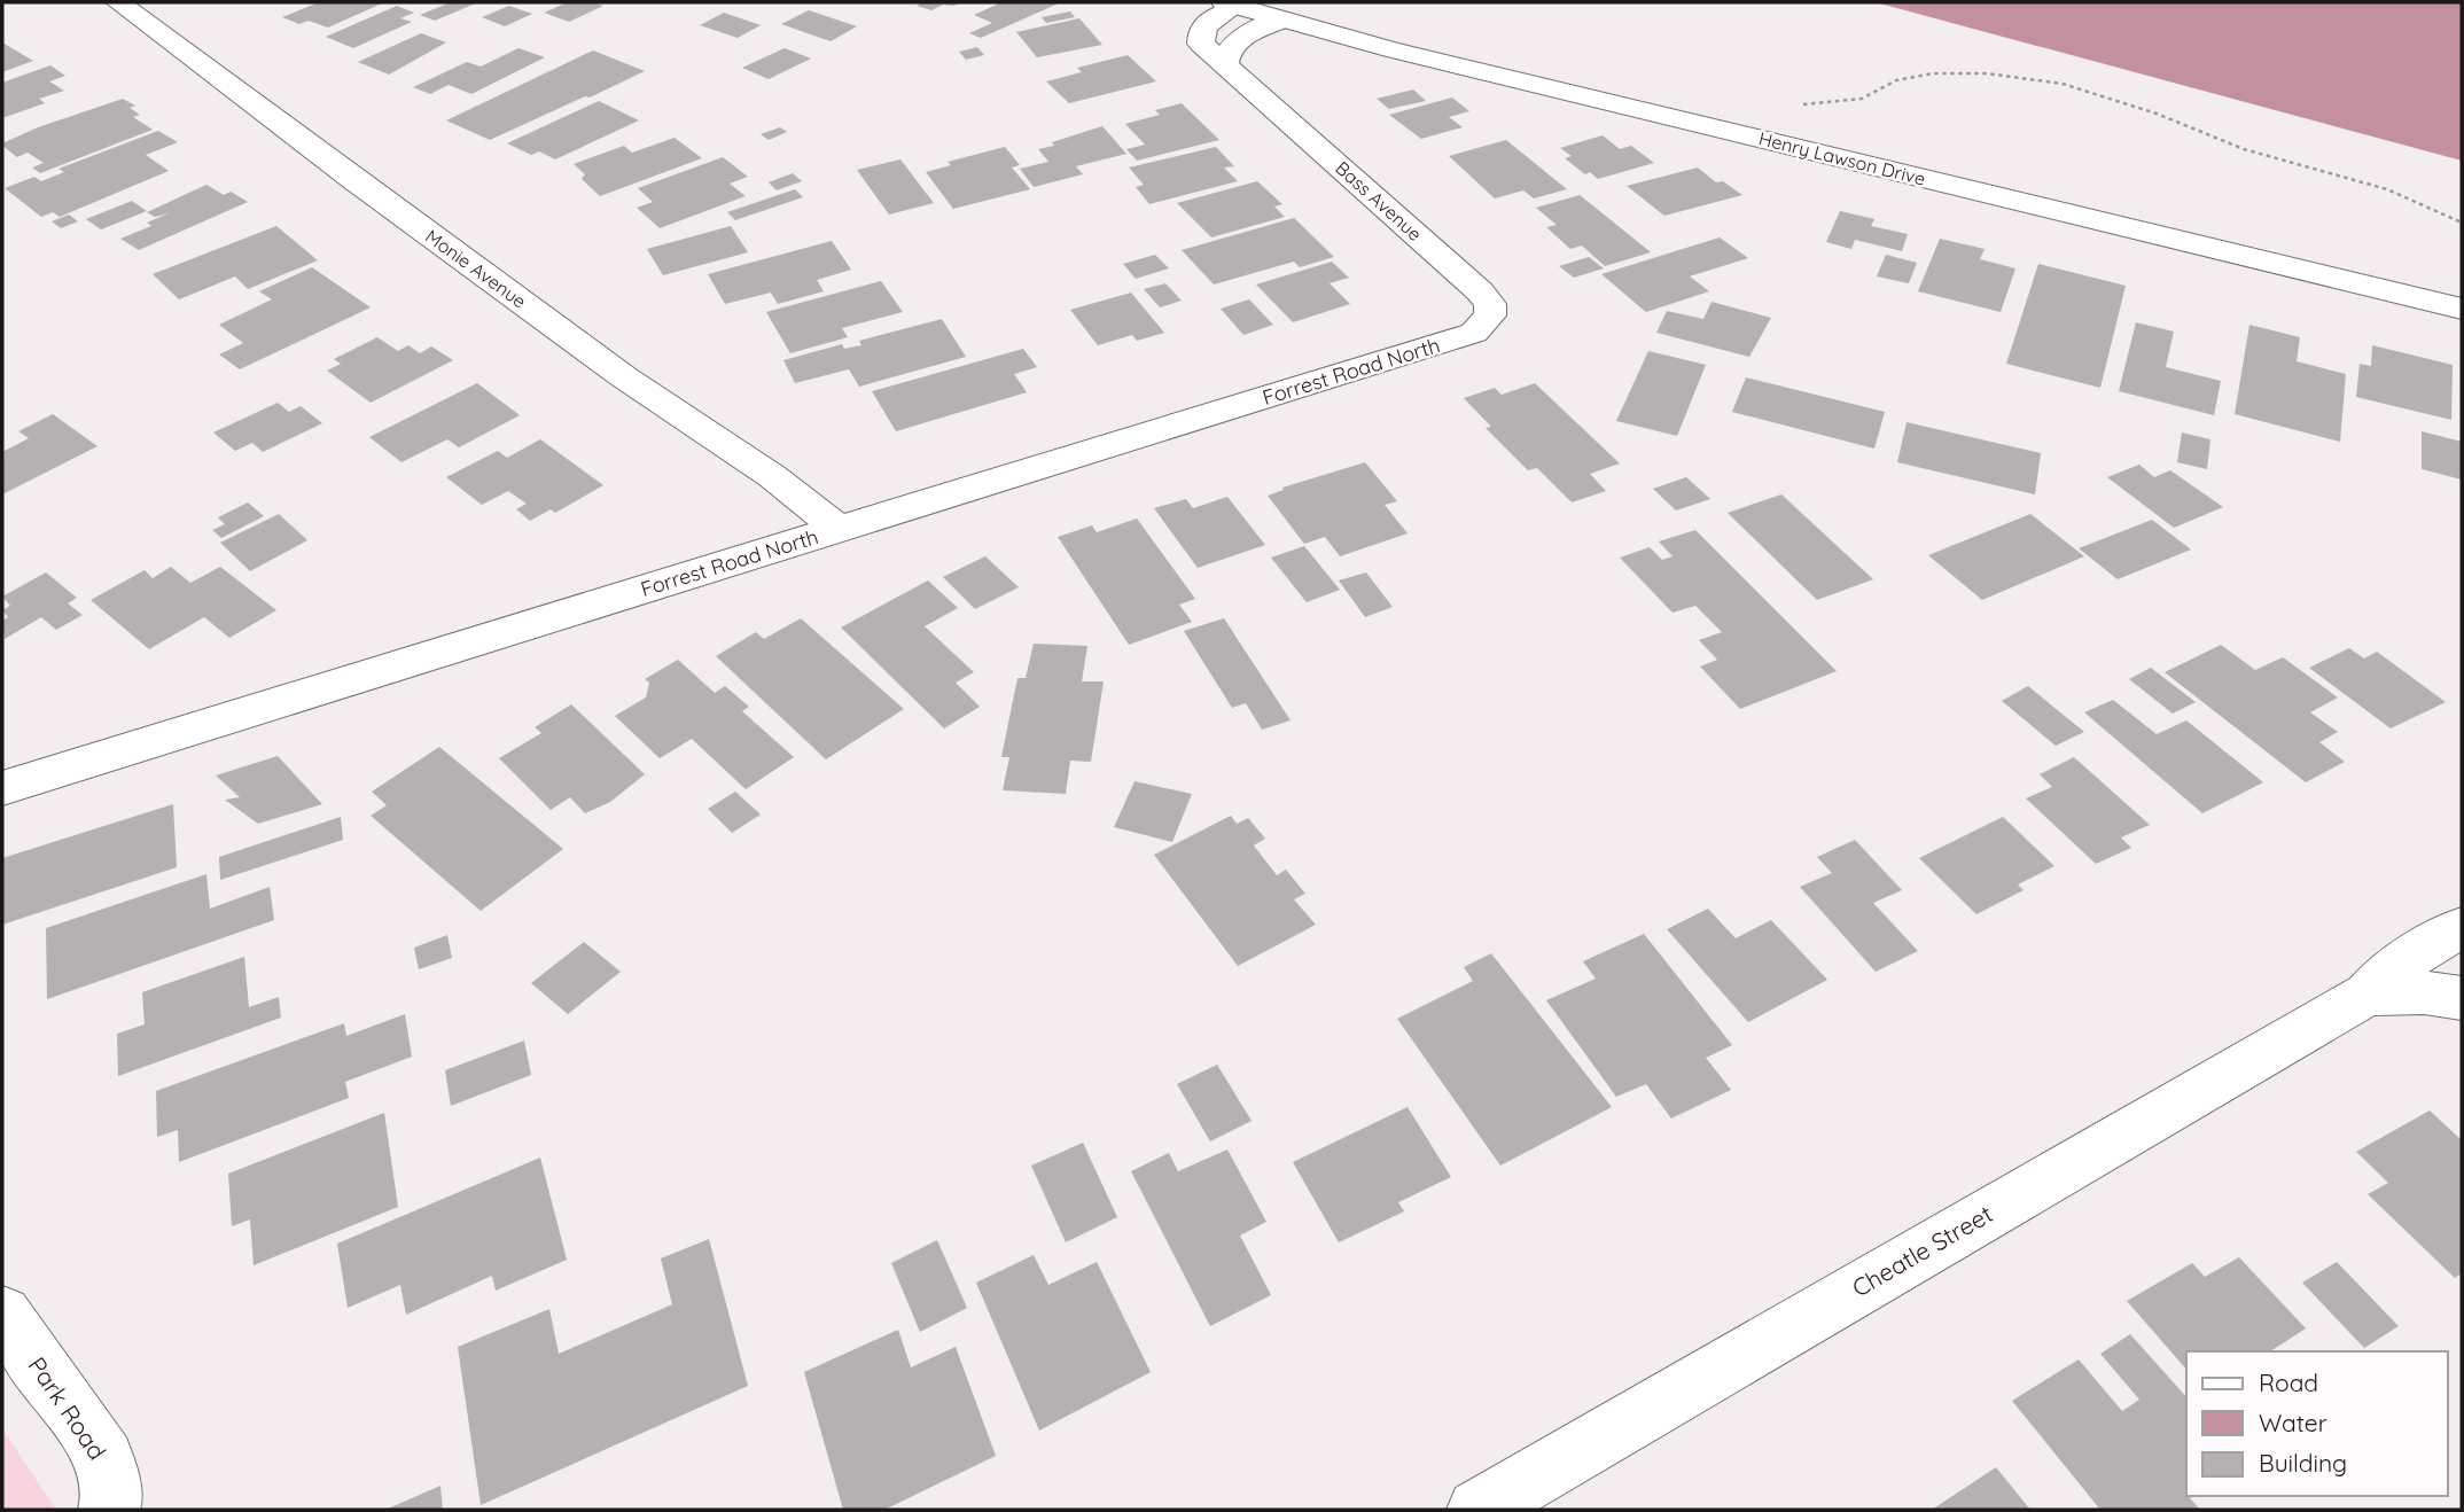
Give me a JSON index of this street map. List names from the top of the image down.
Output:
{
  "streets": {
    "street": [
      "Henry Lawson Drive",
      "Bass Avenue",
      "Monie Avenue",
      "Forrest Road North",
      "Cheatle Street",
      "Park Road"
    ]
  },
  "crossings": [
    ["Henry Lawson Drive", "Bass Avenue"],
    ["Bass Avenue", "Forrest Road North"],
    ["Monie Avenue", "Forrest Road North"]
  ],
  "legend": ["Road", "Water", "Building"]
}
